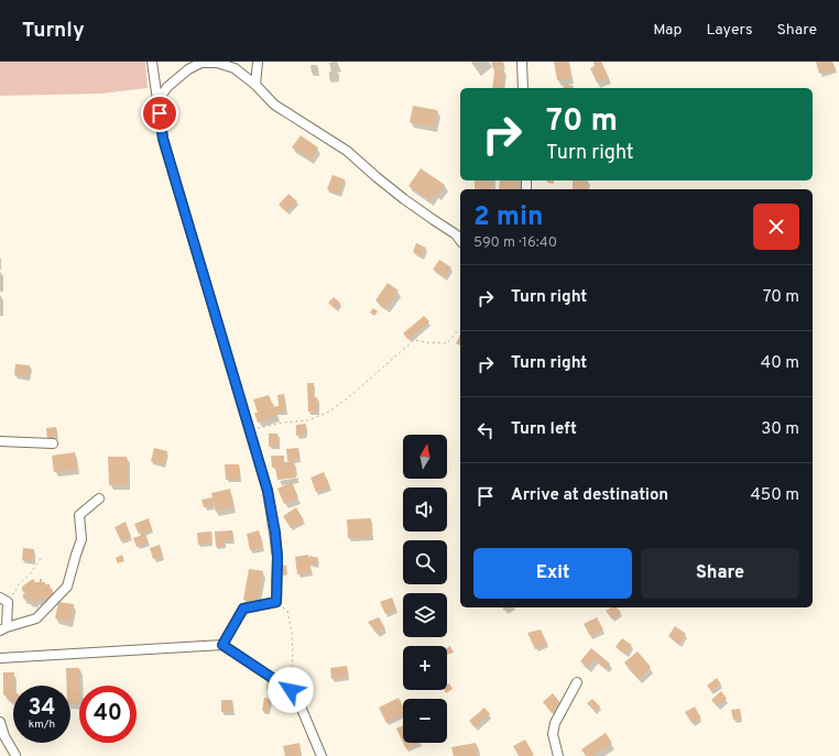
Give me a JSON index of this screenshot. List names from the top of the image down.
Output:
{
  "north": "top",
  "page": {
    "header": "Turnly",
    "nav": ["Map", "Layers", "Share"],
    "turn": ["70 m", "Turn right"],
    "heading": ["2 min", "590 m · 16:40"],
    "list": [
      {
        "name": "Turn right",
        "value": "70 m"
      },
      {
        "name": "Turn right",
        "value": "40 m"
      },
      {
        "name": "Turn left",
        "value": "30 m"
      },
      {
        "name": "Arrive at destination",
        "value": "450 m"
      }
    ],
    "map_buttons": ["+", "−"],
    "buttons": ["Exit", "Share"],
    "speed": "34 km/h",
    "limit": "40"
  }
}
